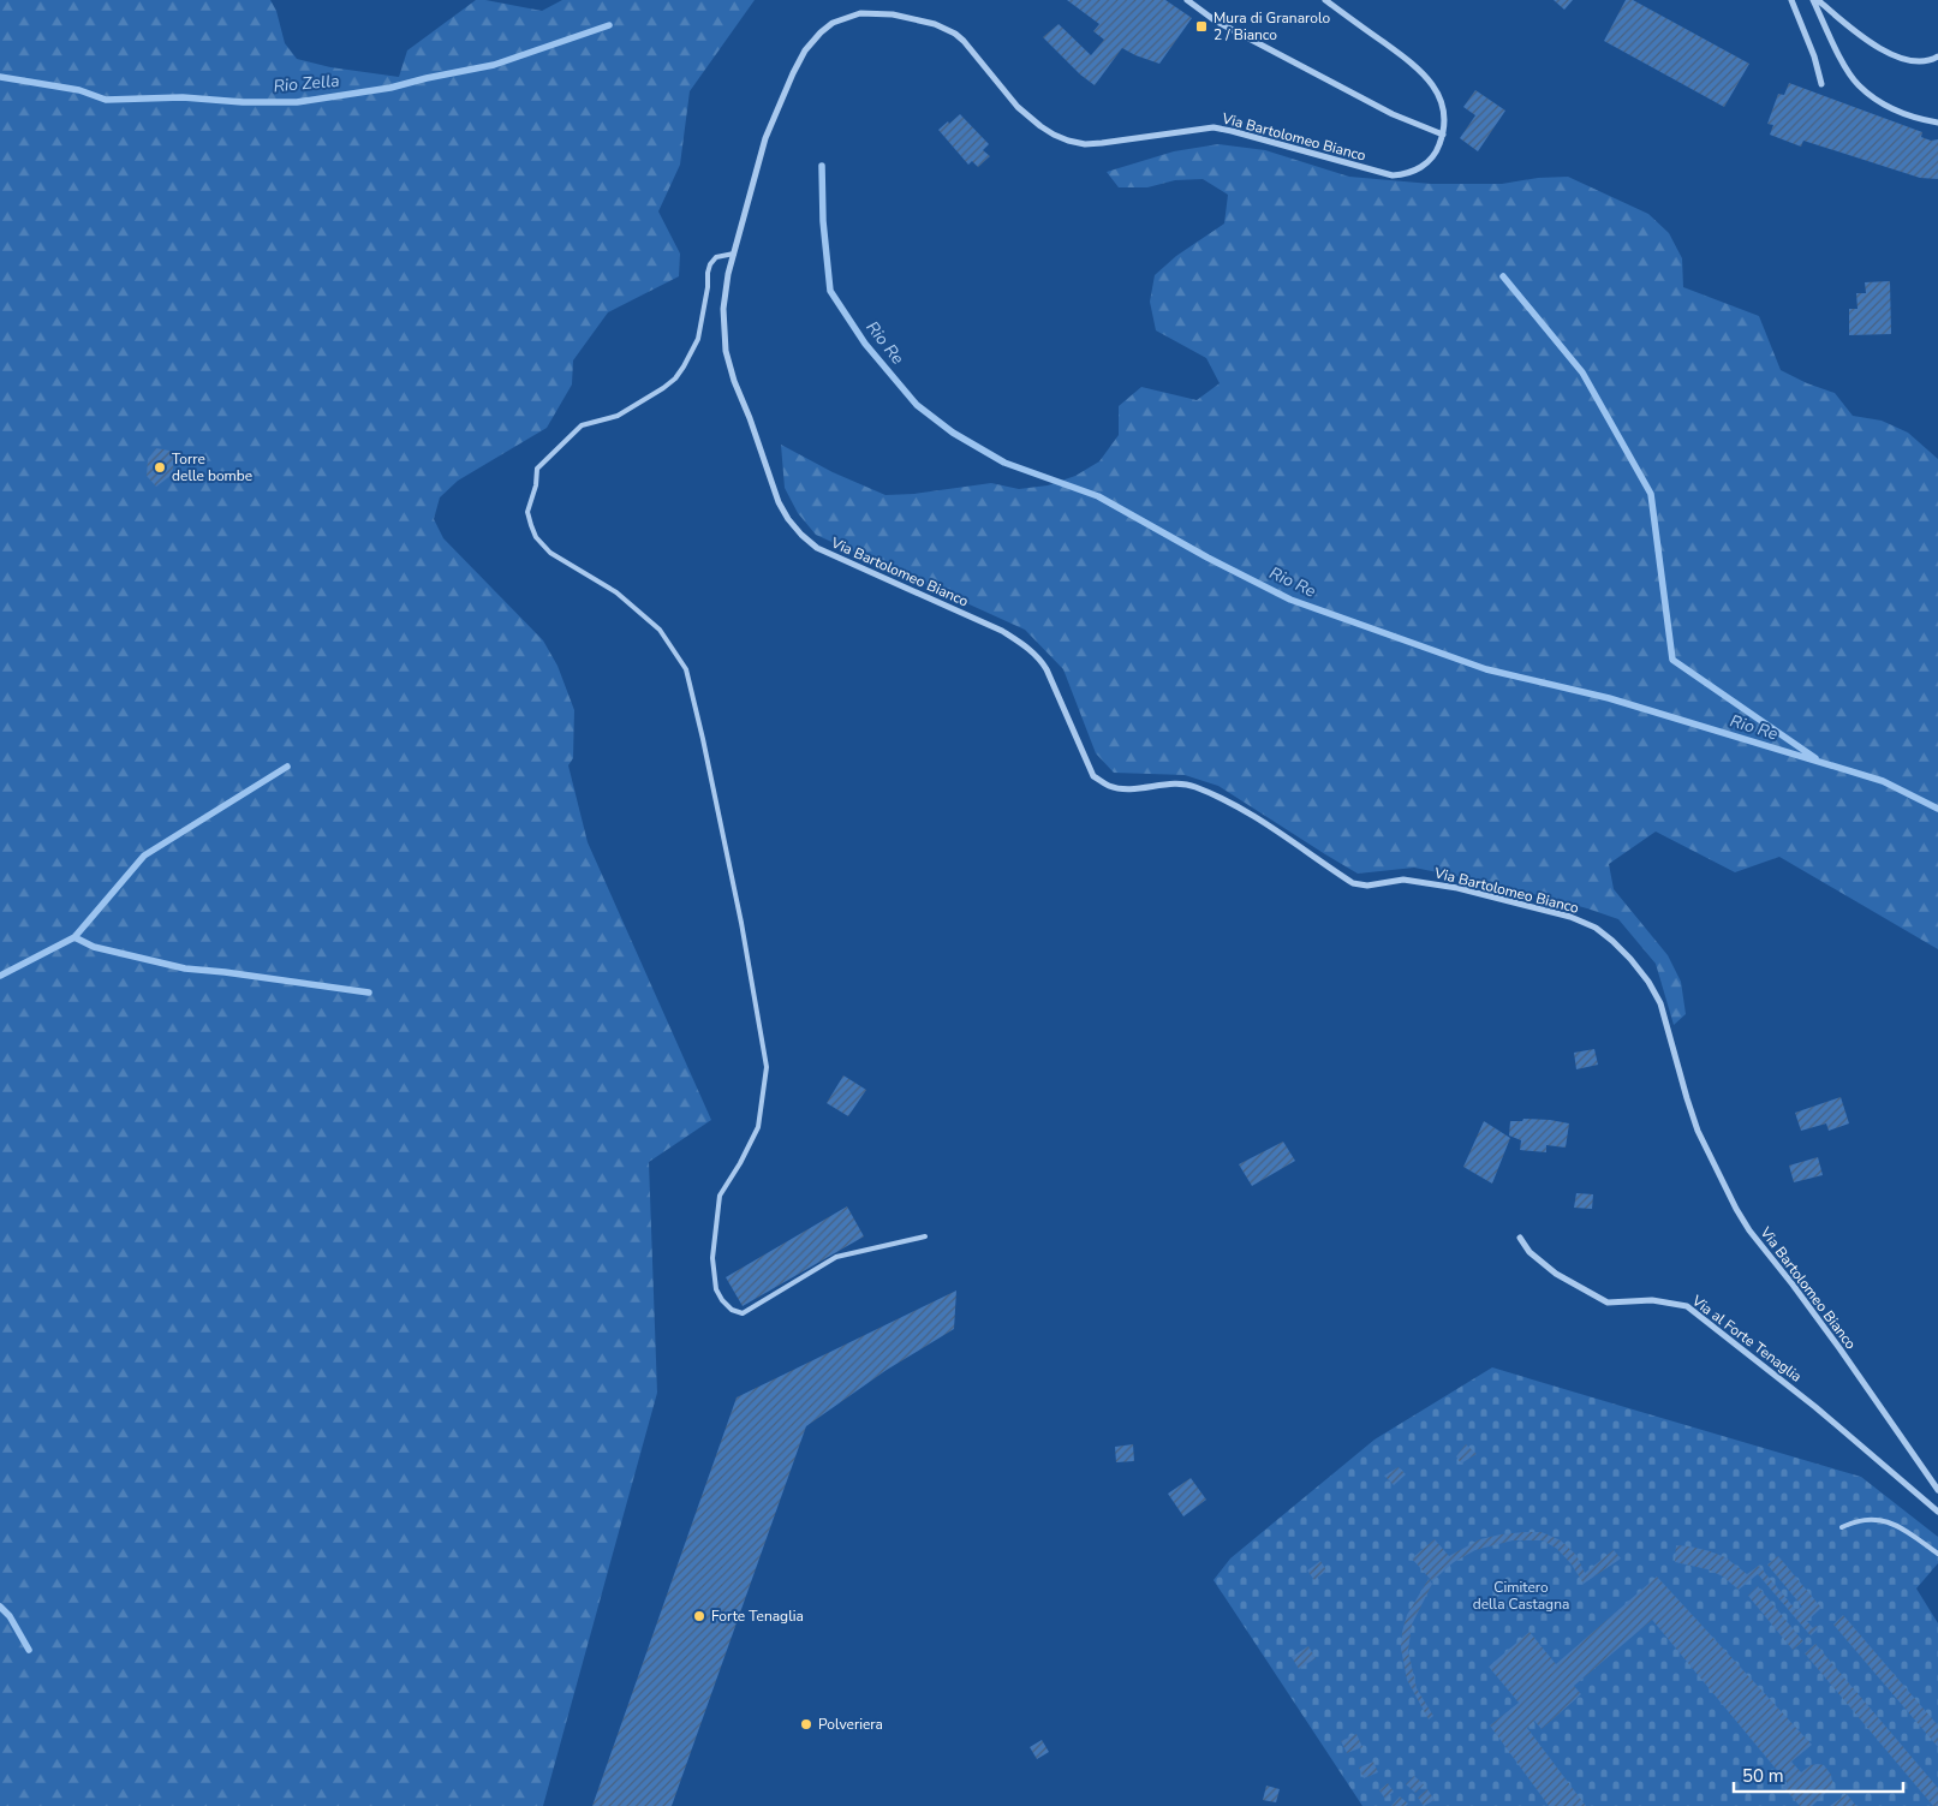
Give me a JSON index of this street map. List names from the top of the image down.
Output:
{
  "streets": {
    "street": ["Via Bartolomeo Bianco", "Via al Forte Tenaglia"]
  },
  "water": ["Rio Zella", "Rio Re"],
  "parks": ["Cimitero della Castagna"],
  "places": {
    "transit": ["Mura di Granarolo 2 / Bianco"],
    "other": ["Torre delle bombe", "Forte Tenaglia", "Polveriera"]
  },
  "scale_bar": "50 m"
}
